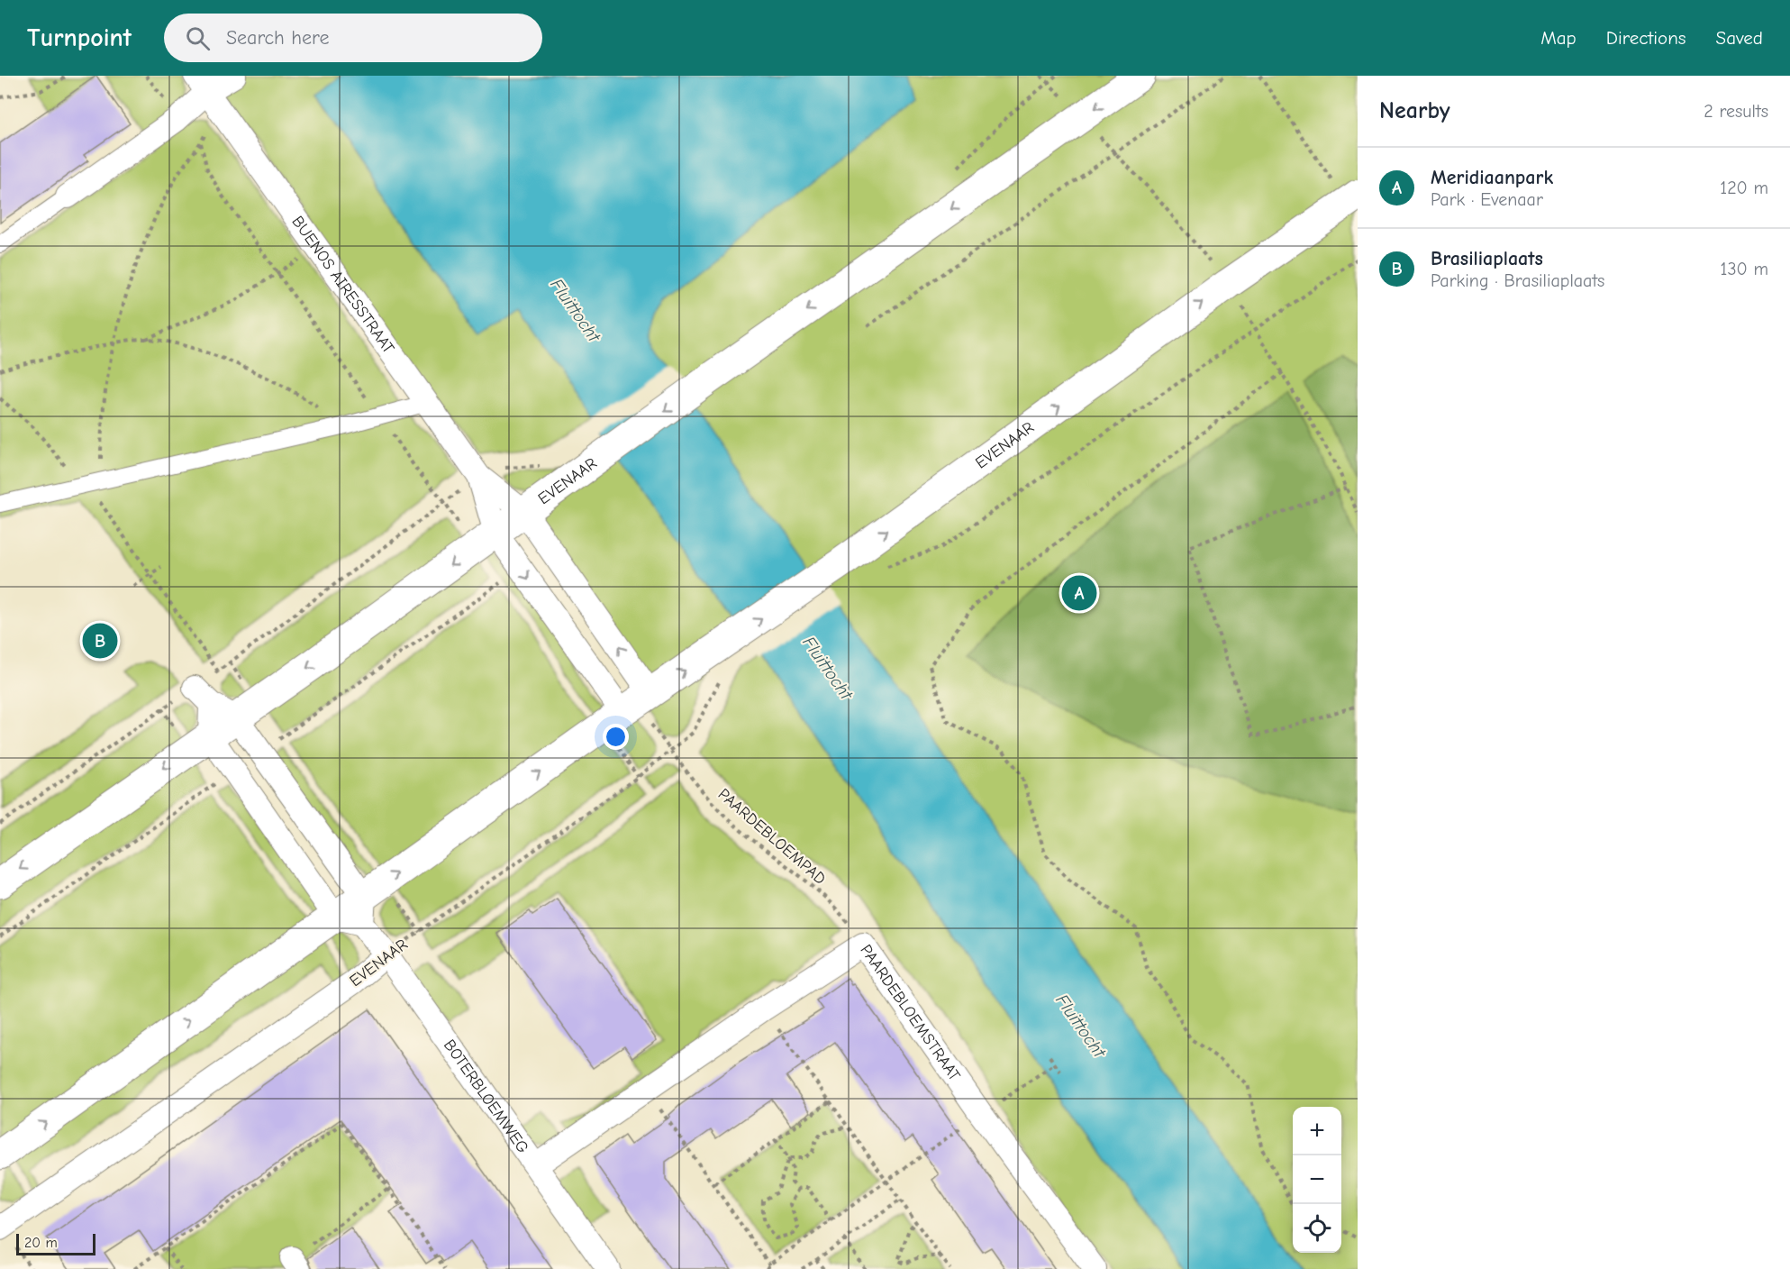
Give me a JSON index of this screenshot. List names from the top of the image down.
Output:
{
  "streets": {
    "main road": ["EVENAAR"],
    "street": ["BUENOS AIRESSTRAAT", "PAARDEBLOEMSTRAAT", "BOTERBLOEMWEG"],
    "path": ["PAARDEBLOEMPAD"]
  },
  "crossings": [
    ["BUENOS AIRESSTRAAT", "EVENAAR"],
    ["EVENAAR", "PAARDEBLOEMPAD"],
    ["EVENAAR", "BOTERBLOEMWEG"],
    ["PAARDEBLOEMPAD", "PAARDEBLOEMSTRAAT"],
    ["PAARDEBLOEMSTRAAT", "BOTERBLOEMWEG"]
  ],
  "water": ["Fluittocht"],
  "scale_bar": "20 m",
  "page": {
    "header": "Turnpoint",
    "search": "Search here",
    "nav": ["Map", "Directions", "Saved"],
    "heading": ["Nearby", "2 results"],
    "list": [
      {
        "mark": "A",
        "name": "Meridiaanpark",
        "note": "Park · Evenaar",
        "value": "120 m"
      },
      {
        "mark": "B",
        "name": "Brasiliaplaats",
        "note": "Parking · Brasiliaplaats",
        "value": "130 m"
      }
    ],
    "pins": ["A", "B"],
    "map_buttons": ["+", "−"],
    "scale": "20 m"
  }
}
